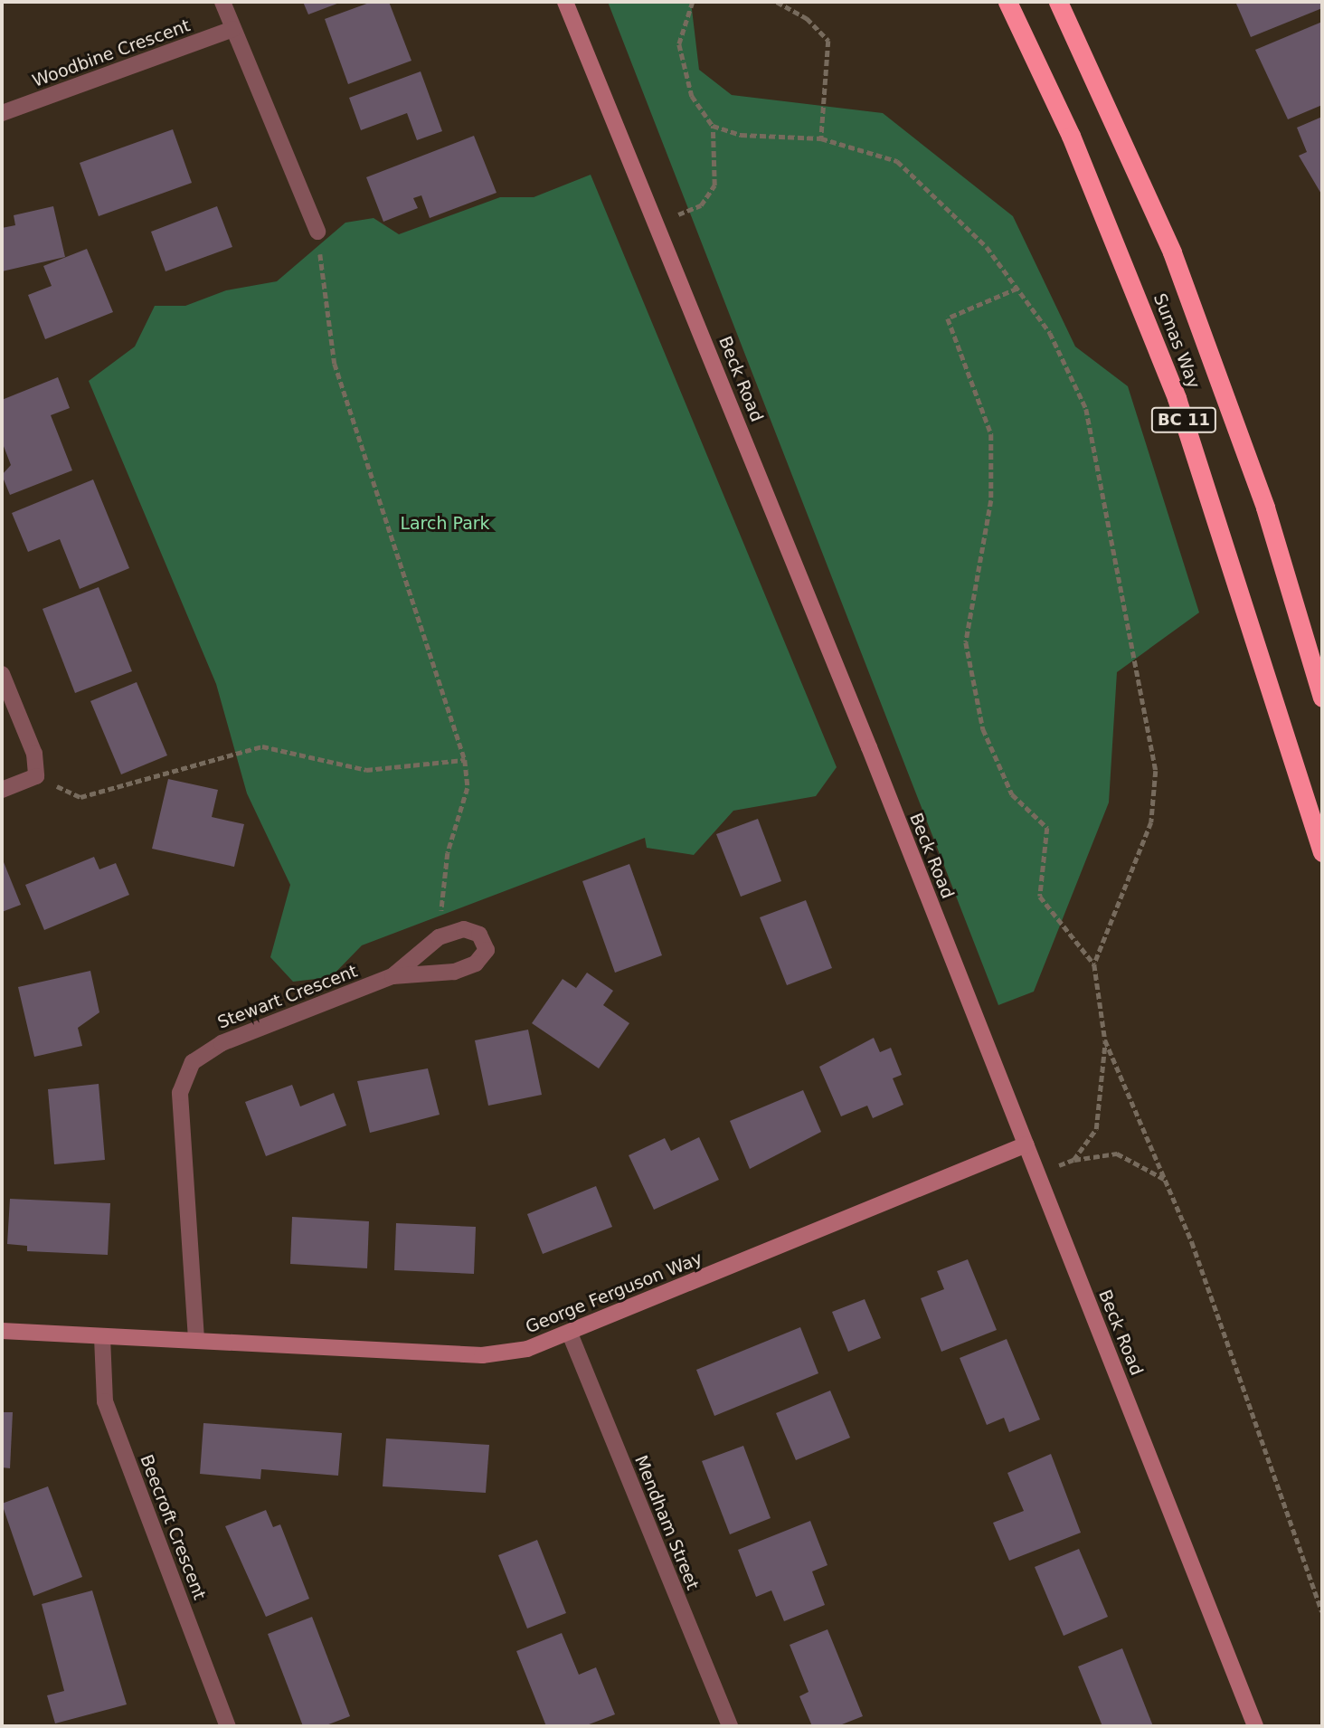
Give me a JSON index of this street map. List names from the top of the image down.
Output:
{
  "streets": {
    "highway": ["Sumas Way", "BC 11"],
    "street": [
      "Woodbine Crescent",
      "Beck Road",
      "Stewart Crescent",
      "George Ferguson Way",
      "Mendham Street",
      "Beecroft Crescent"
    ]
  },
  "crossings": [
    ["Beck Road", "George Ferguson Way"],
    ["Stewart Crescent", "George Ferguson Way"],
    ["George Ferguson Way", "Mendham Street"],
    ["George Ferguson Way", "Beecroft Crescent"]
  ],
  "parks": ["Larch Park"]
}
